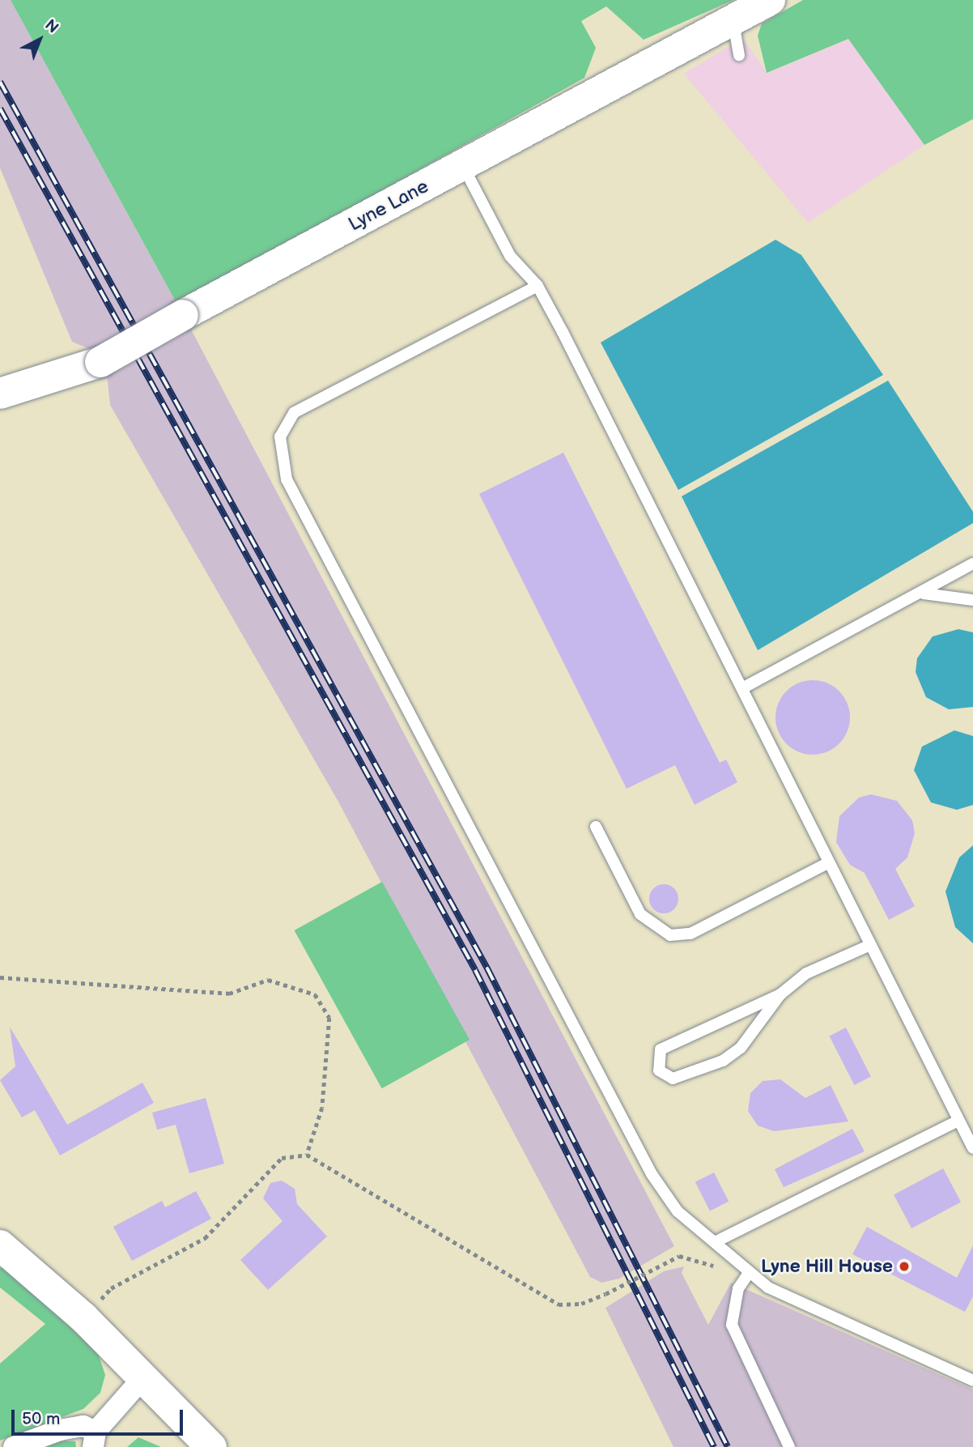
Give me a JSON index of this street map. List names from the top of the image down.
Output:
{
  "streets": {
    "street": ["Lyne Lane"]
  },
  "places": ["Lyne Hill House"],
  "scale_bar": "50 m",
  "north": "top right"
}
